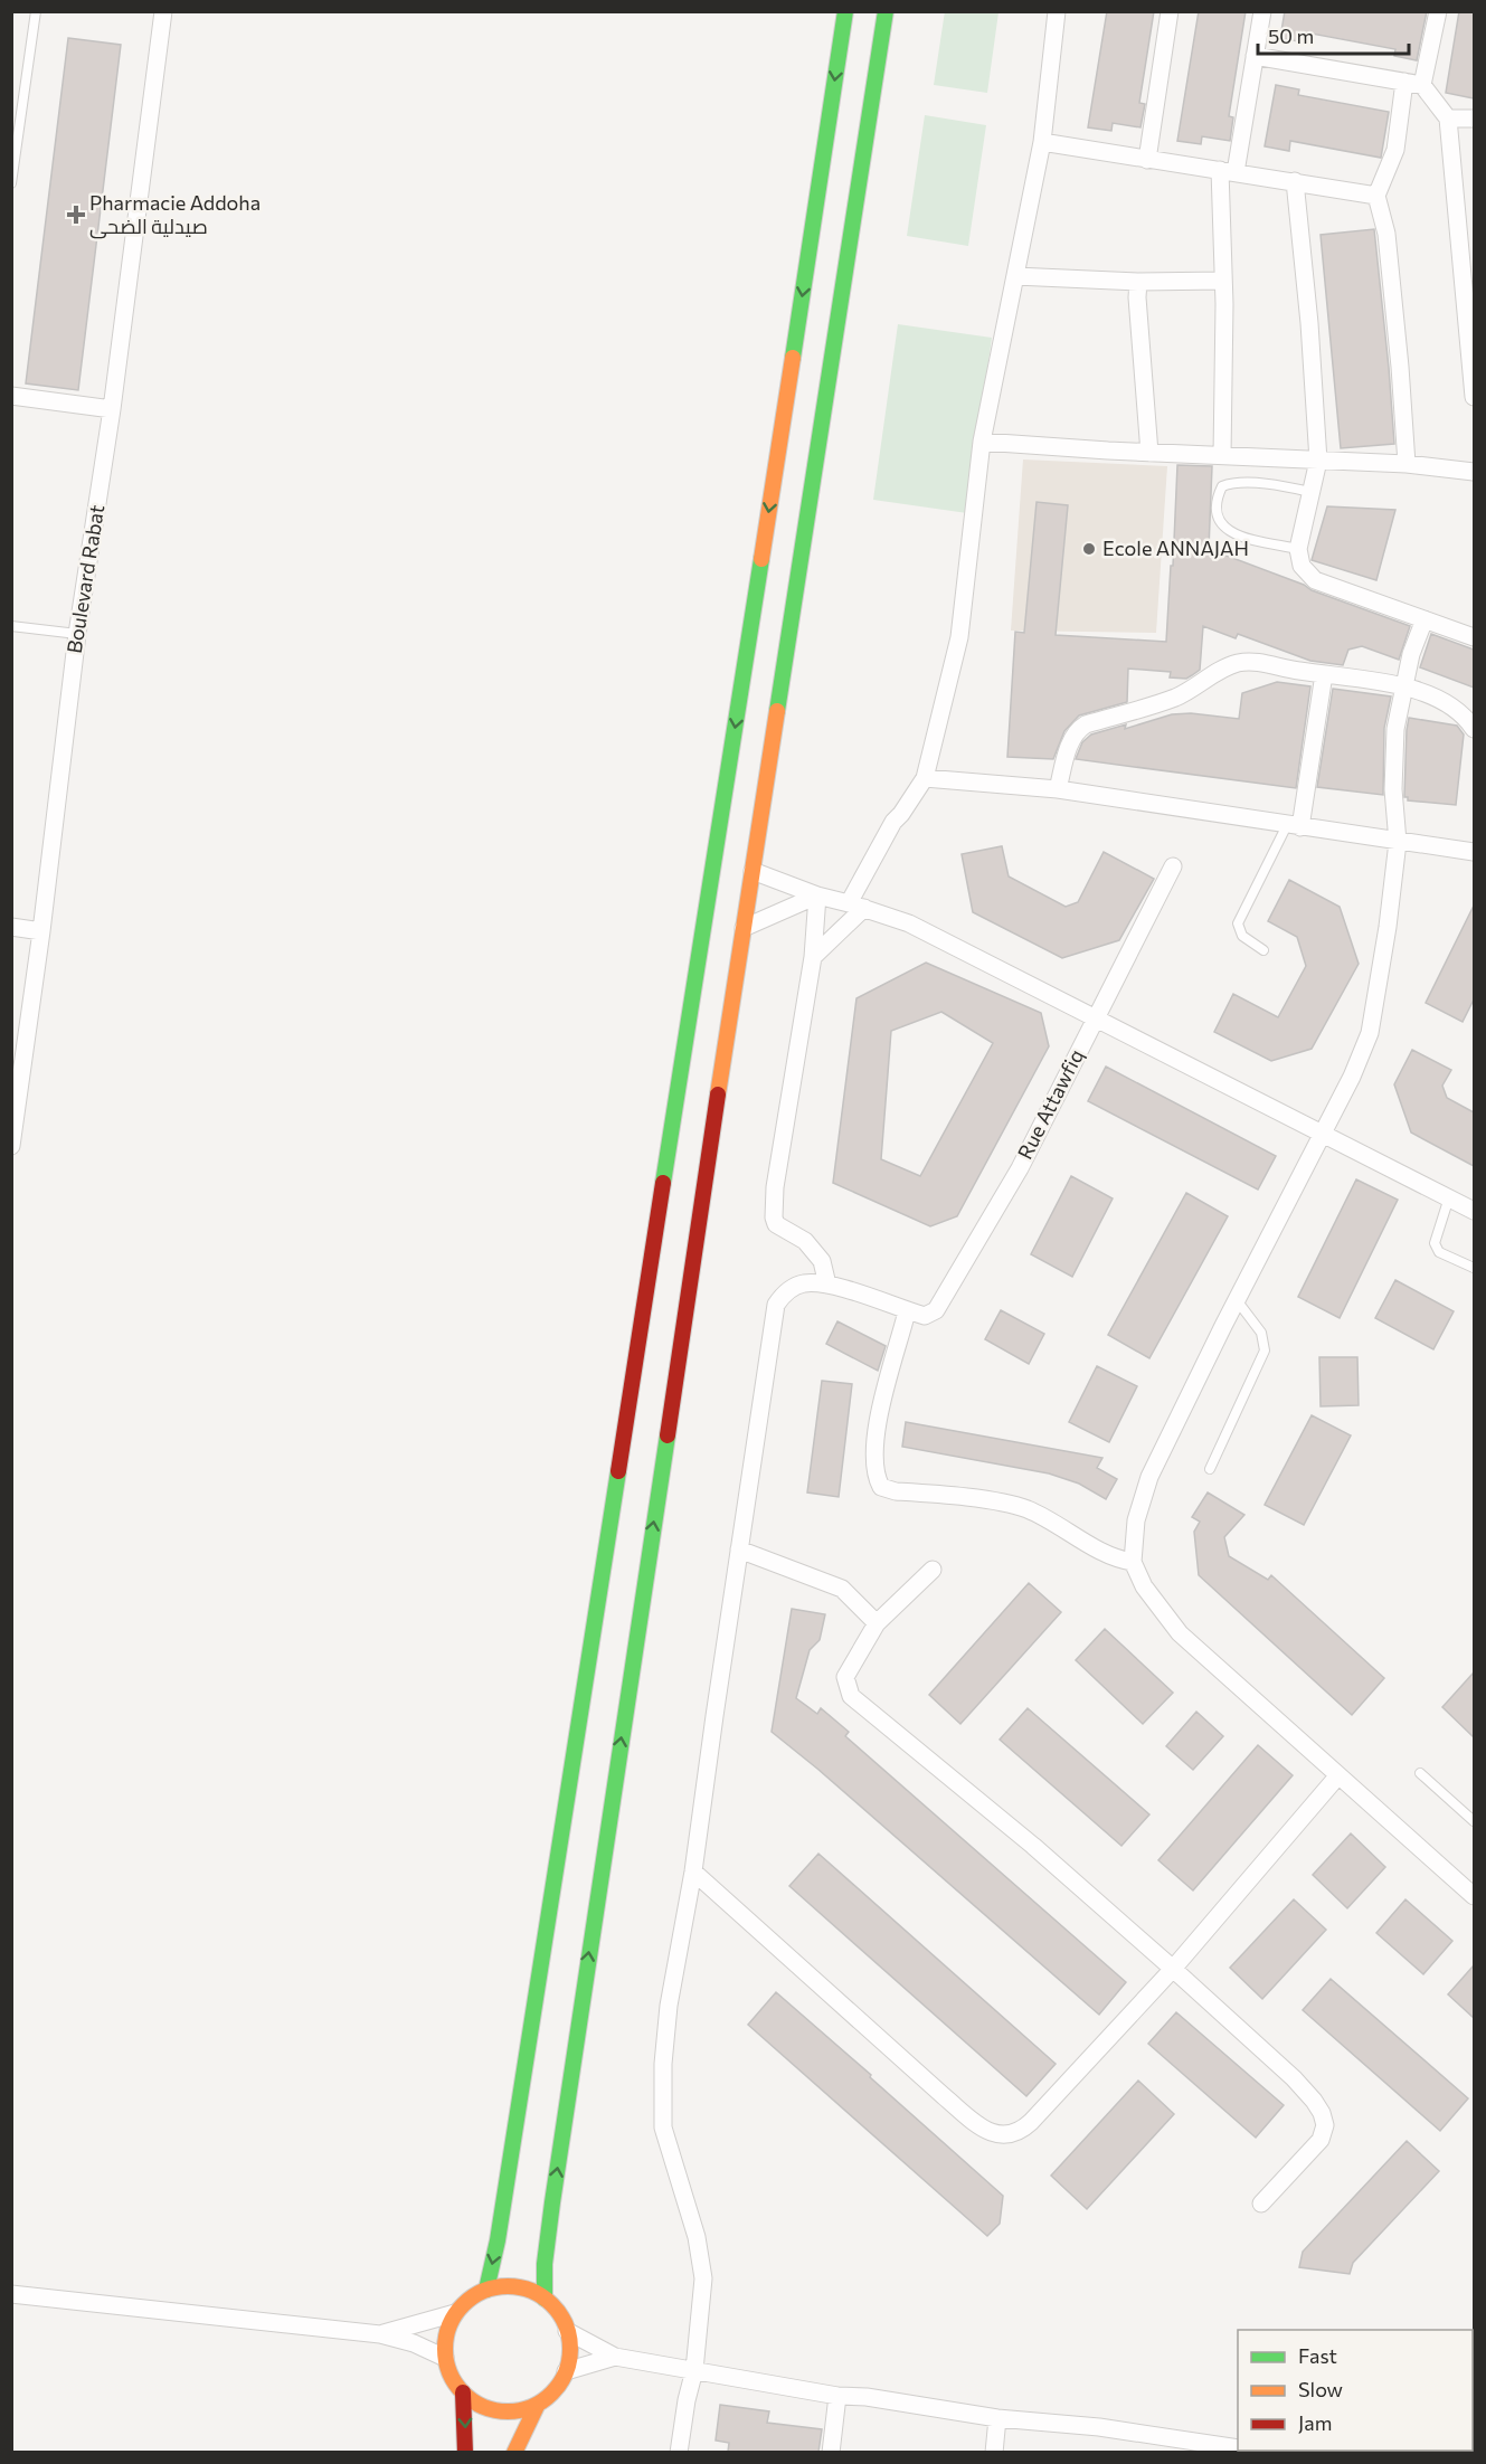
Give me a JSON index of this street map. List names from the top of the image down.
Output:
{
  "streets": {
    "street": ["Boulevard Rabat", "Rue Attawfiq"]
  },
  "places": {
    "health": ["Pharmacie Addoha صيدلية الضحى"],
    "other": ["Ecole ANNAJAH"]
  },
  "legend": ["Fast", "Slow", "Jam"],
  "scale_bar": "50 m"
}
